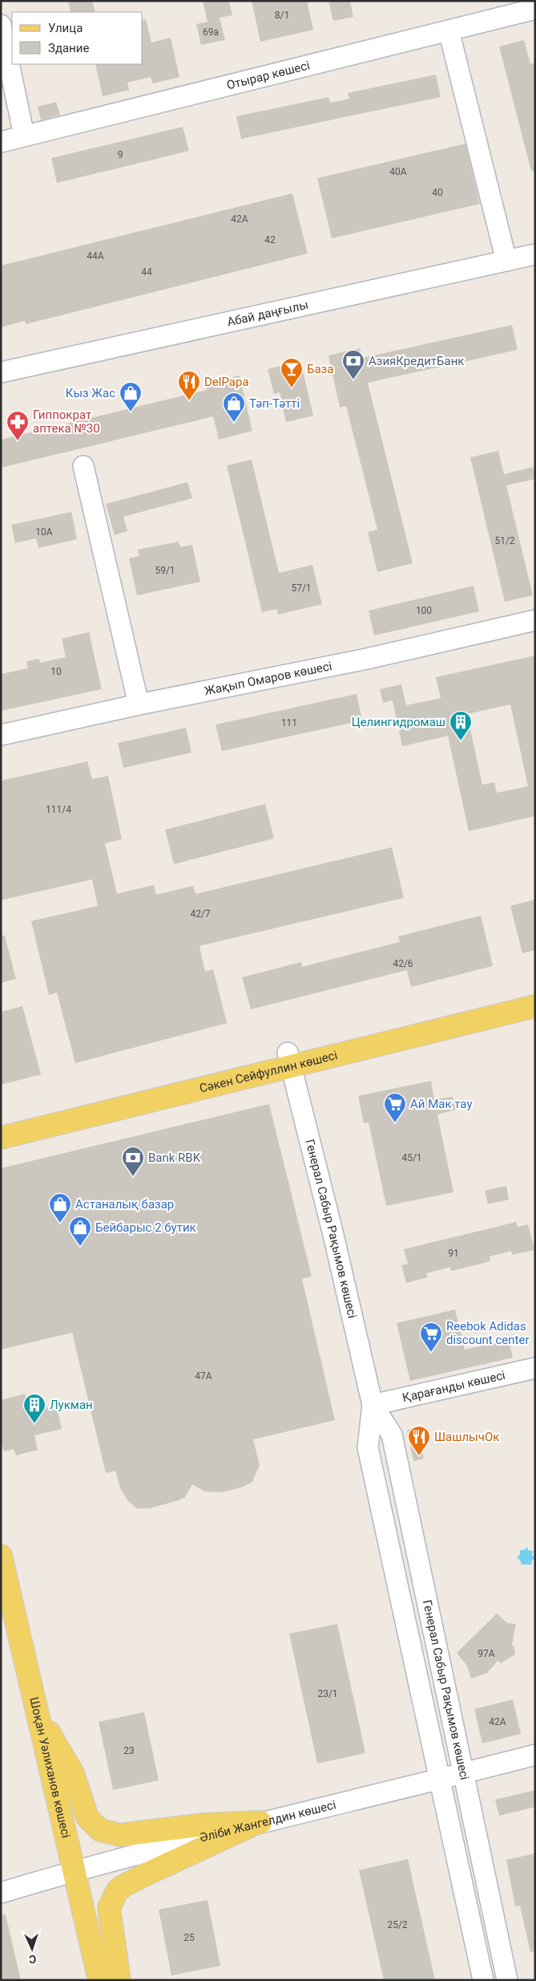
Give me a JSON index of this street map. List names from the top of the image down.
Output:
{
  "streets": {
    "main road": ["Сәкен Сейфуллин көшесі", "Шоқан Уәлиханов көшесі"],
    "street": [
      "Отырар көшесі",
      "Абай даңғылы",
      "Жақып Омаров көшесі",
      "Генерал Сабыр Рақымов көшесі",
      "Қарағанды көшесі",
      "Әліби Жангелдин көшесі"
    ]
  },
  "crossings": [
    ["Сәкен Сейфуллин көшесі", "Генерал Сабыр Рақымов көшесі"],
    ["Генерал Сабыр Рақымов көшесі", "Қарағанды көшесі"],
    ["Генерал Сабыр Рақымов көшесі", "Әліби Жангелдин көшесі"],
    ["Шоқан Уәлиханов көшесі", "Әліби Жангелдин көшесі"]
  ],
  "places": {
    "bank": ["АзияКредитБанк", "Bank RBK"],
    "bar": ["База"],
    "restaurant": ["DelPapa", "ШашлычОк"],
    "shop": [
      "Кыз Жас",
      "Тәп-Тәтті",
      "Астаналық базар",
      "Бейбарыс 2 бутик"
    ],
    "pharmacy": ["Гиппократ аптека №30"],
    "building": ["Целингидромаш", "Лукман"],
    "supermarket": ["Ай Мак тау", "Reebok Adidas discount center"]
  },
  "house_numbers": [
    "8/1",
    "69а",
    "9",
    "40А",
    "40",
    "42А",
    "42",
    "44А",
    "44",
    "10А",
    "51/2",
    "59/1",
    "57/1",
    "100",
    "10",
    "111",
    "111/4",
    "42/7",
    "42/6",
    "45/1",
    "91",
    "47А",
    "97А",
    "23/1",
    "42А",
    "23",
    "25/2",
    "25"
  ],
  "legend": ["Улица", "Здание"],
  "north": "bottom"
}
